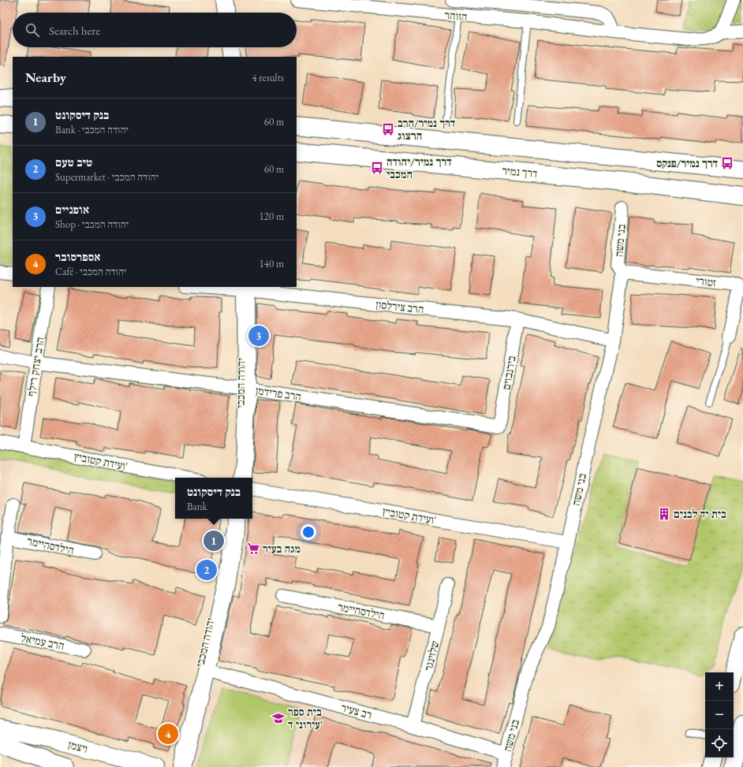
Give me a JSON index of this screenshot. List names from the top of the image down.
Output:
{
  "streets": {
    "main road": ["דרך נמיר", "יהודה המכבי", "ויצמן"],
    "street": [
      "הזוהר",
      "בני משה",
      "זטורי",
      "הרב צירלסון",
      "הרב יצחק רילף",
      "בירנבוים",
      "הרב פרידמן",
      "ועידת קטוביץ'",
      "הילדסהיימר",
      "הרב עמיאל",
      "שלזינגר",
      "רב צעיר"
    ]
  },
  "crossings": [
    ["בני משה", "זטורי"],
    ["בני משה", "הרב צירלסון"],
    ["בני משה", "ועידת קטוביץ'"],
    ["בני משה", "רב צעיר"],
    ["הרב צירלסון", "בירנבוים"],
    ["הרב צירלסון", "יהודה המכבי"],
    ["הרב יצחק רילף", "הרב פרידמן"],
    ["הרב יצחק רילף", "ועידת קטוביץ'"],
    ["בירנבוים", "הרב פרידמן"],
    ["יהודה המכבי", "הרב פרידמן"],
    ["יהודה המכבי", "רב צעיר"],
    ["הילדסהיימר", "שלזינגר"],
    ["שלזינגר", "רב צעיר"]
  ],
  "places": {
    "bus stop": ["דרך נמיר/הרב הרצוג", "דרך נמיר/פנקס", "דרך נמיר/יהודה המכבי"],
    "building": ["בית יד לבנים"],
    "supermarket": ["מגה בעיר"],
    "school or university": ["בית ספר עירוני ד'"]
  },
  "page": {
    "search": "Search here",
    "heading": ["Nearby", "4 results"],
    "list": [
      {
        "mark": "1",
        "name": "בנק דיסקונט",
        "note": "Bank · יהודה המכבי",
        "value": "60 m"
      },
      {
        "mark": "2",
        "name": "טיב טעם",
        "note": "Supermarket · יהודה המכבי",
        "value": "60 m"
      },
      {
        "mark": "3",
        "name": "אופניים",
        "note": "Shop · יהודה המכבי",
        "value": "120 m"
      },
      {
        "mark": "4",
        "name": "אספרסובר",
        "note": "Café · יהודה המכבי",
        "value": "140 m"
      }
    ],
    "pins": [
      "3",
      "1",
      "2",
      "4"
    ],
    "popup": ["בנק דיסקונט", "Bank"],
    "map_buttons": ["+", "−"]
  }
}
